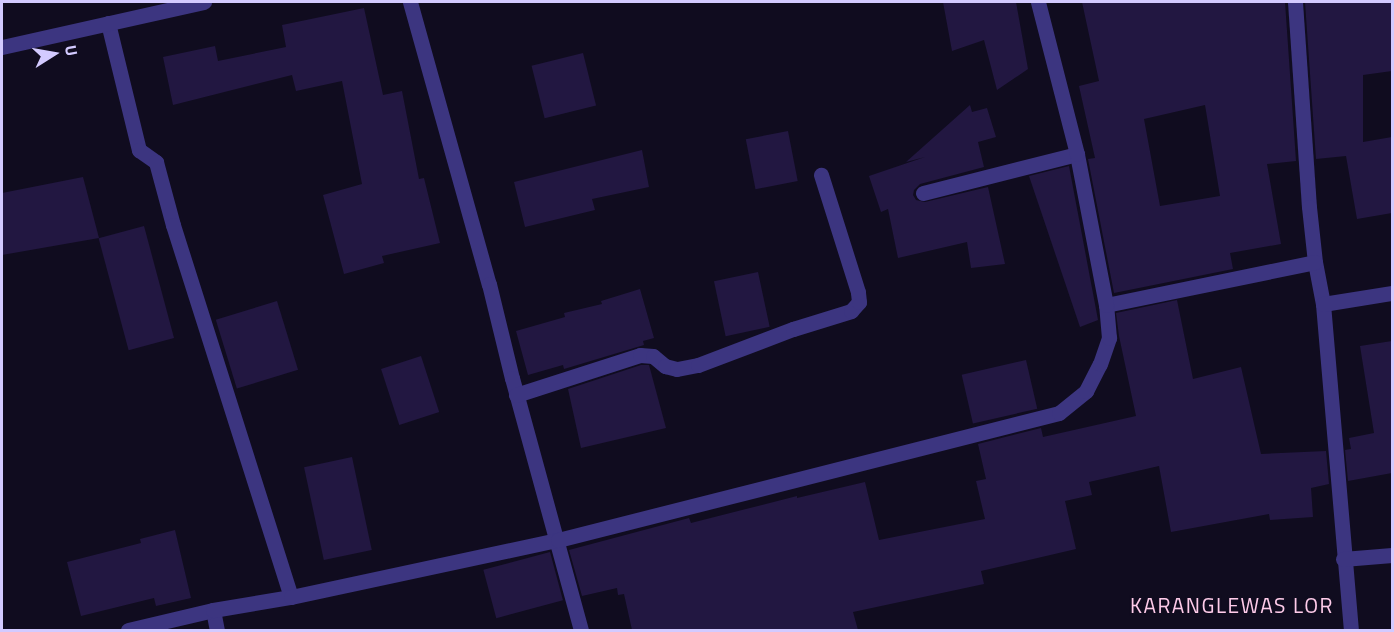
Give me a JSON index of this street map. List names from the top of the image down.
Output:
{
  "districts": ["KARANGLEWAS LOR"],
  "north": "right"
}
